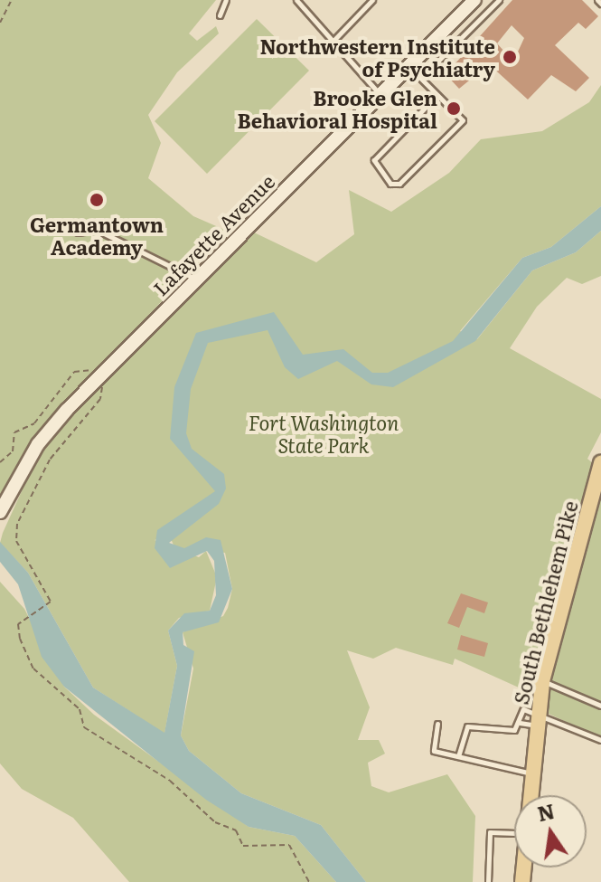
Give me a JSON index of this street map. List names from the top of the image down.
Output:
{
  "streets": {
    "main road": ["Lafayette Avenue", "South Bethlehem Pike"]
  },
  "parks": ["Fort Washington State Park"],
  "places": ["Northwestern Institute of Psychiatry", "Brooke Glen Behavioral Hospital", "Germantown Academy"],
  "north": "top"
}
